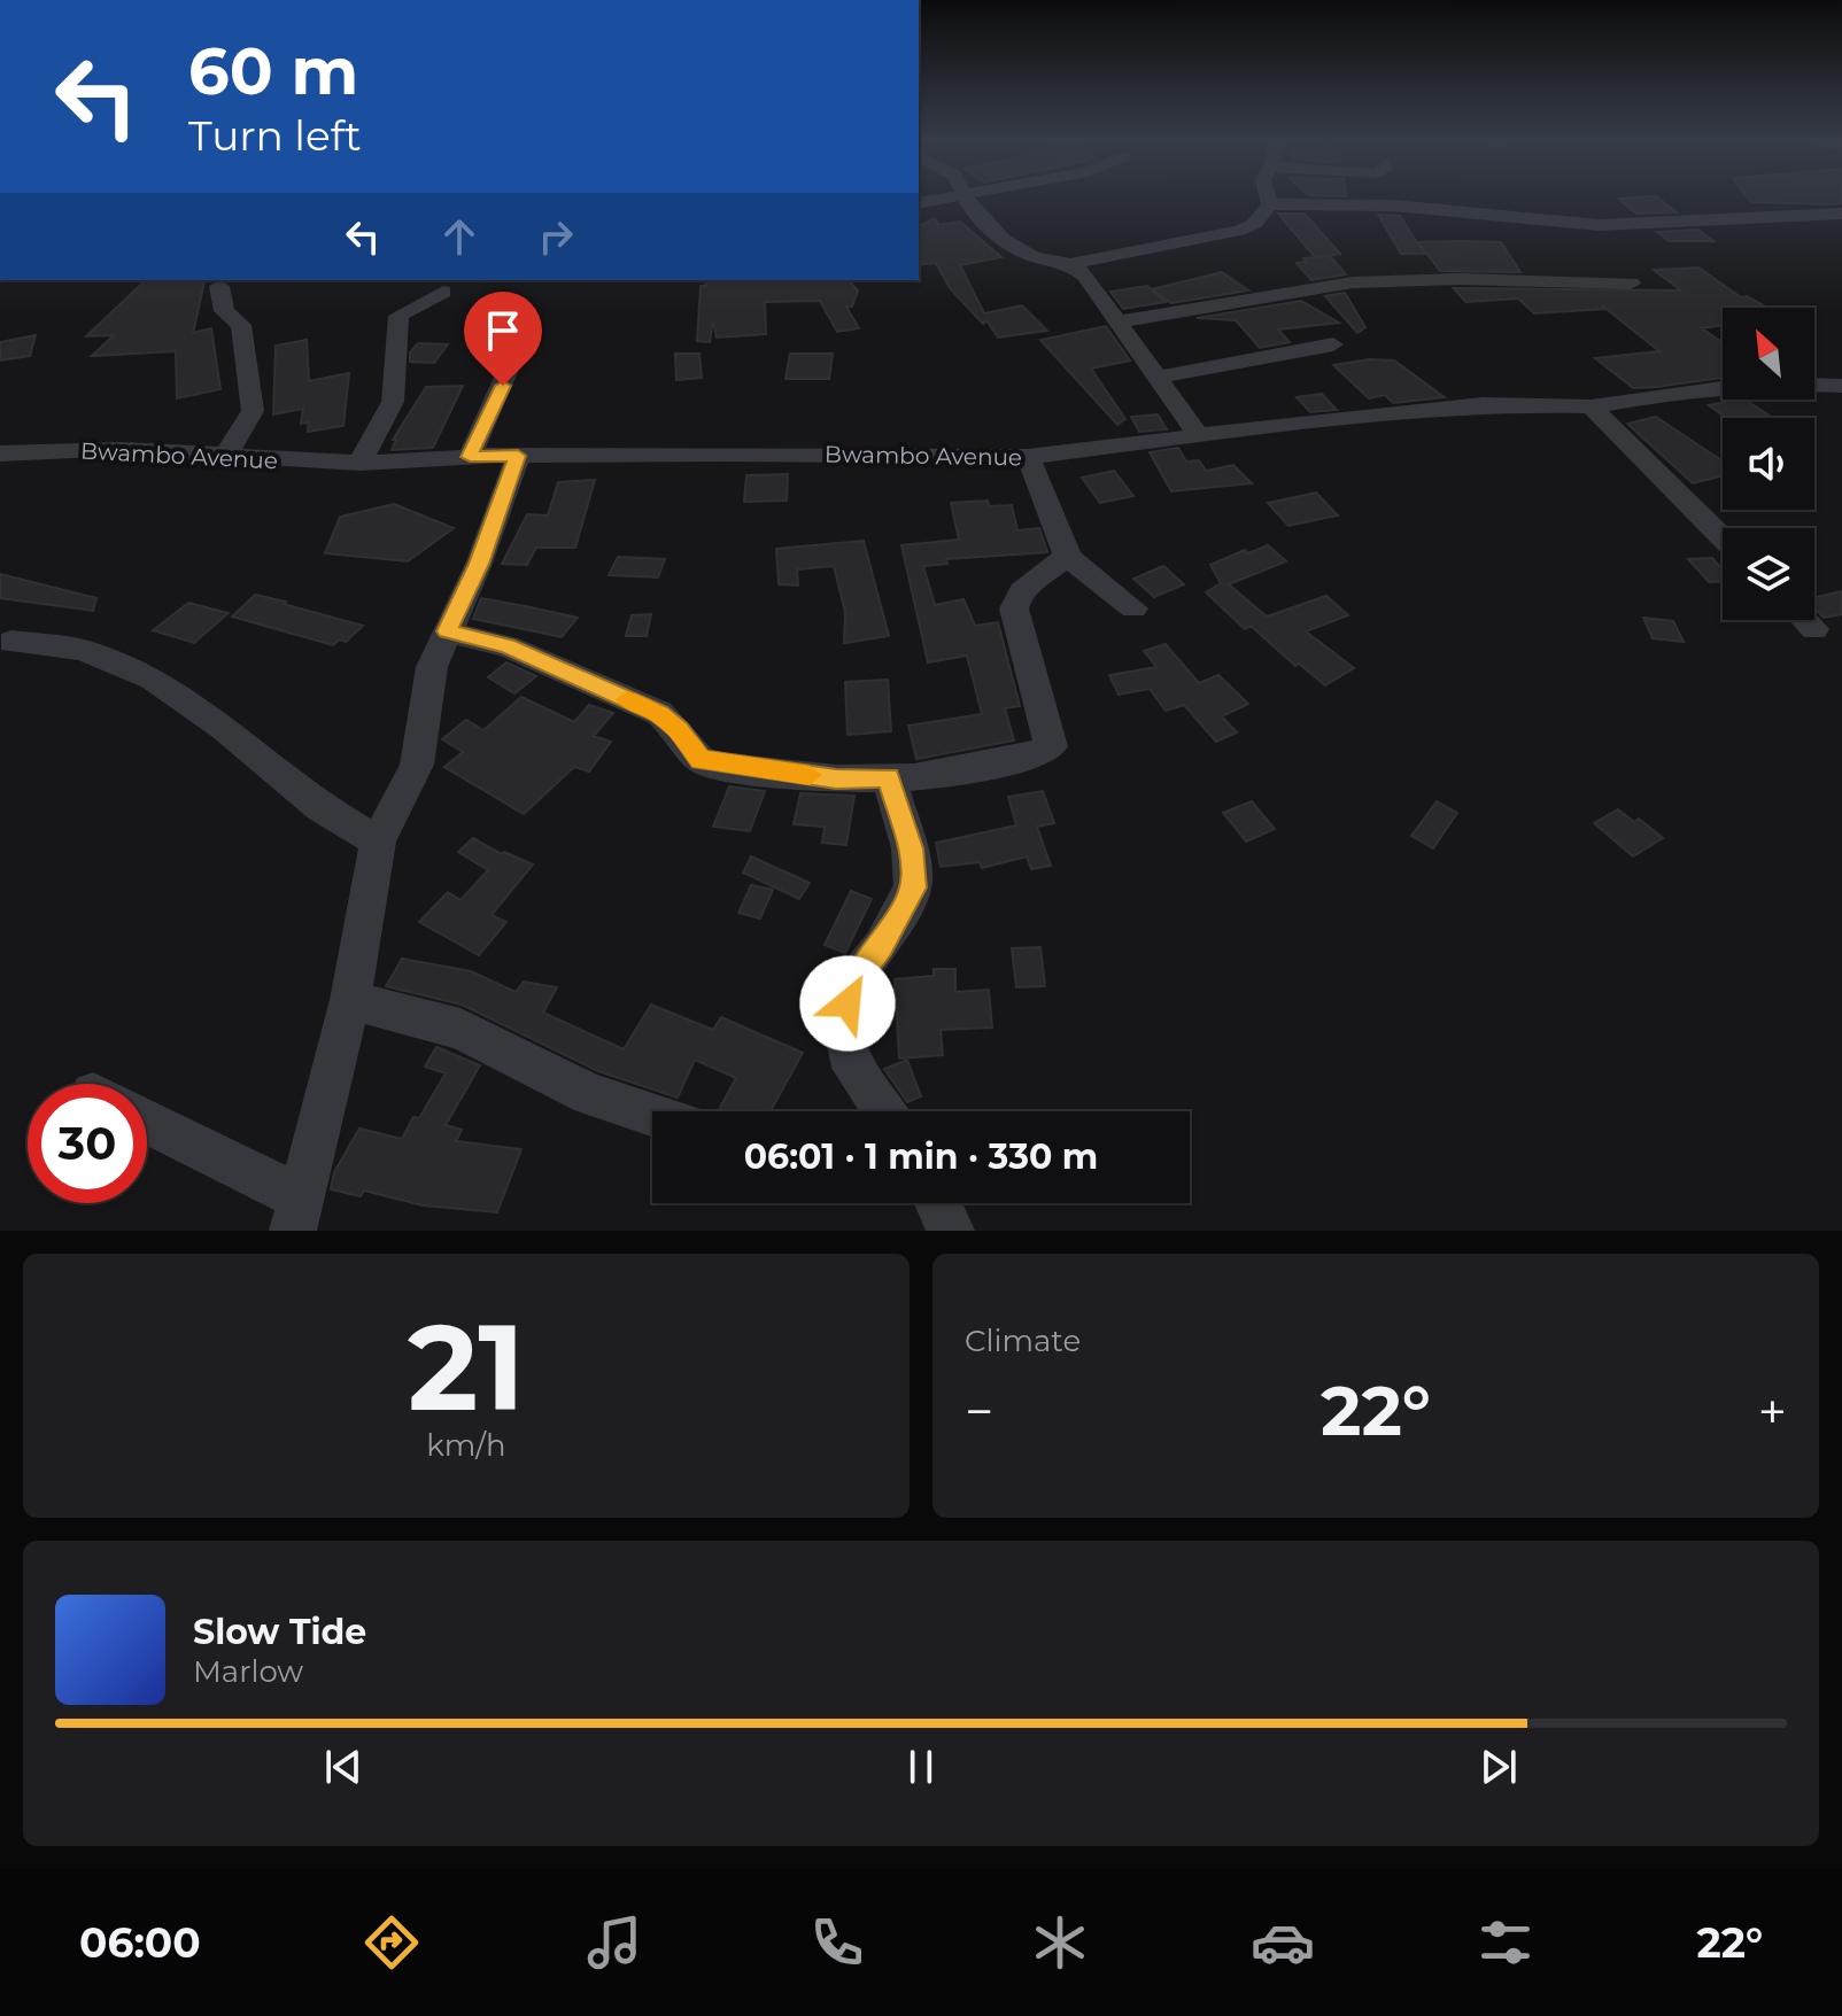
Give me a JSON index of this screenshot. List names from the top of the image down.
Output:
{
  "streets": {
    "street": ["Bwambo Avenue"]
  },
  "north": "top left",
  "page": {
    "turn": ["60 m", "Turn left"],
    "limit": "30",
    "trip": "06:01 · 1 min · 330 m",
    "tile": [
      ["21", "km/h"],
      "Climate"
    ],
    "heat": ["−", "22°", "+"],
    "song": ["Slow Tide", "Marlow"],
    "tabs": ["06:00", "22°"]
  }
}
